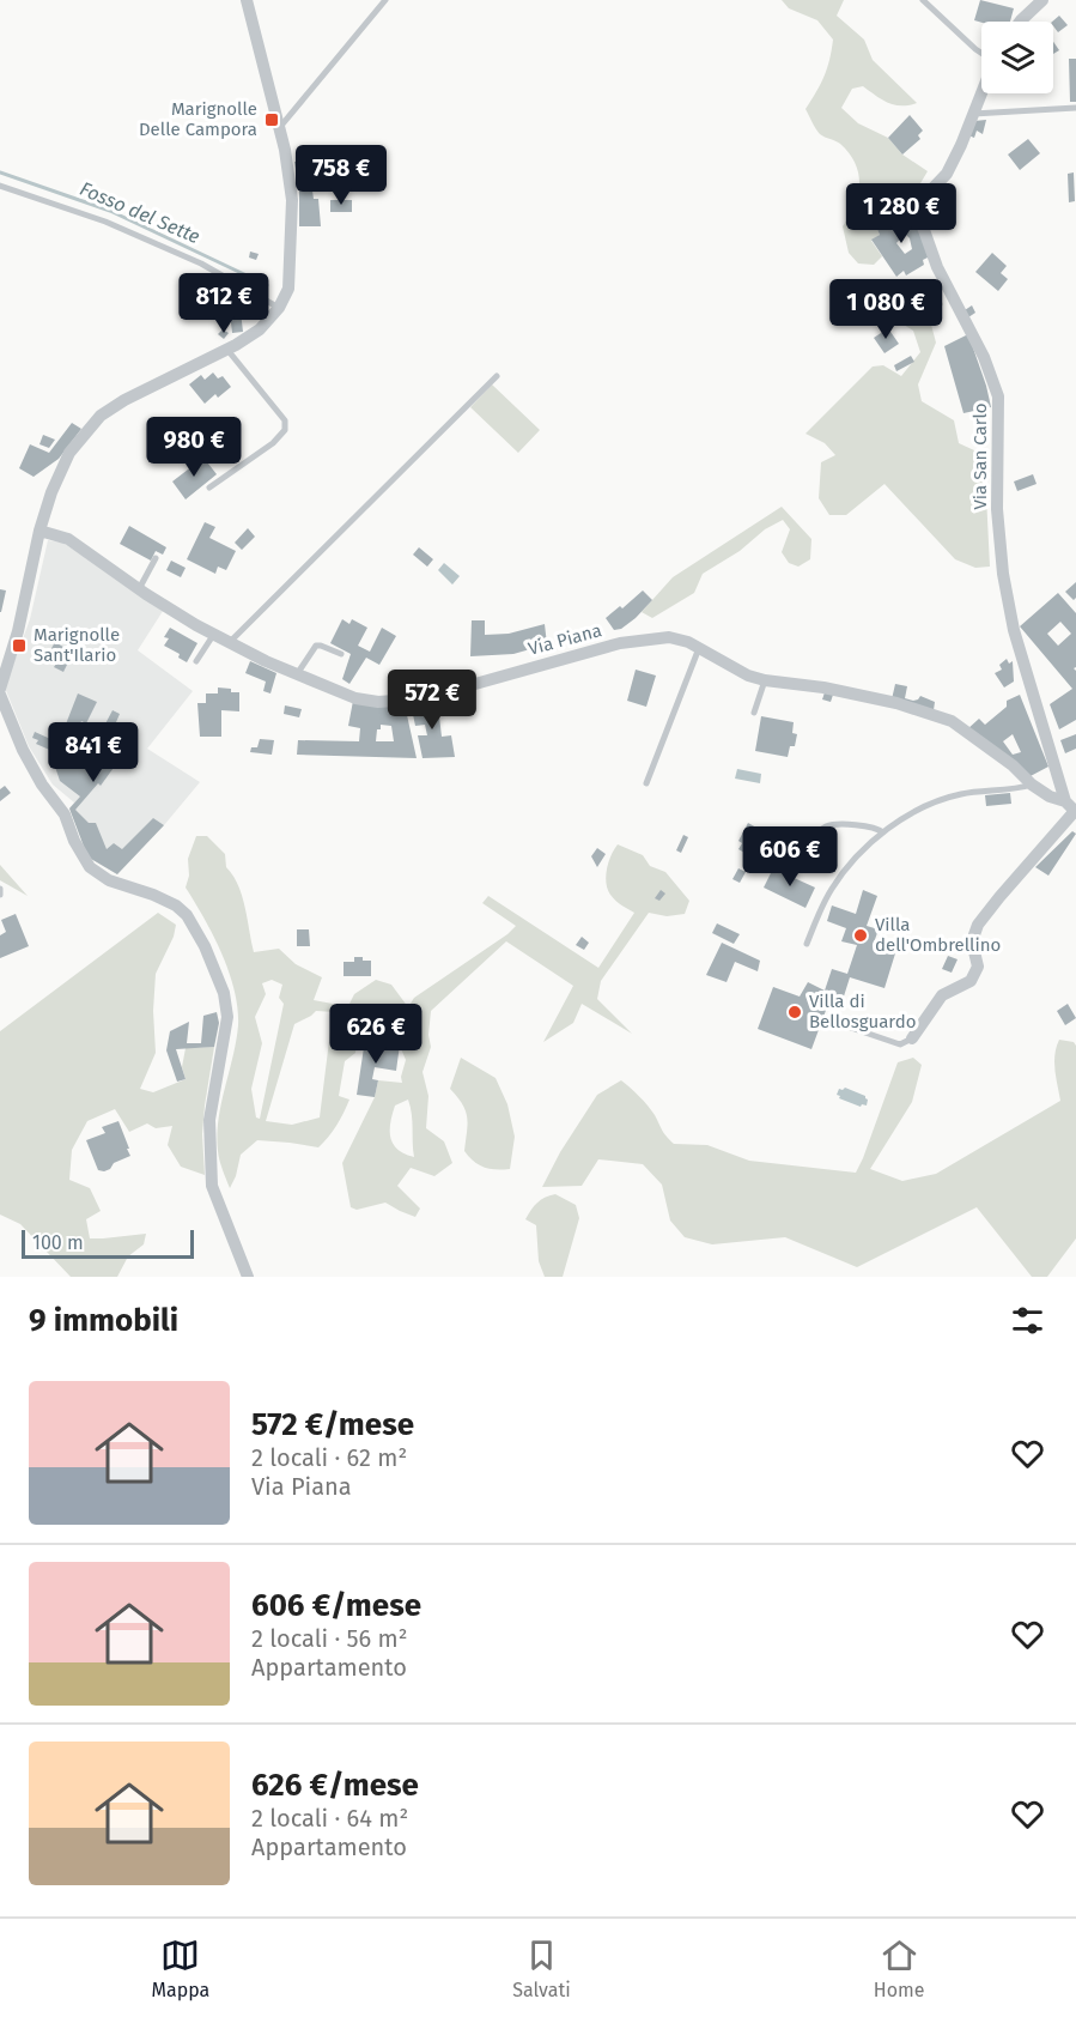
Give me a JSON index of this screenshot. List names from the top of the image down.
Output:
{
  "streets": {
    "street": ["Via San Carlo", "Via Piana"]
  },
  "crossings": [
    ["Via San Carlo", "Via Piana"]
  ],
  "water": ["Fosso del Sette"],
  "places": {
    "transit": ["Marignolle Delle Campora", "Marignolle Sant'Ilario"],
    "other": ["Villa dell'Ombrellino", "Villa di Bellosguardo"]
  },
  "scale_bar": "100 m",
  "page": {
    "price": [
      "758 €",
      "1 280 €",
      "812 €",
      "1 080 €",
      "980 €",
      "572 €",
      "841 €",
      "606 €",
      "626 €"
    ],
    "scale": "100 m",
    "heading": "9 immobili",
    "list": [
      {
        "name": "572 €/mese",
        "note": "2 locali · 62 m² · Via Piana"
      },
      {
        "name": "606 €/mese",
        "note": "2 locali · 56 m² · Appartamento"
      },
      {
        "name": "626 €/mese",
        "note": "2 locali · 64 m² · Appartamento"
      }
    ],
    "tabs": ["Mappa", "Salvati", "Home"]
  }
}
